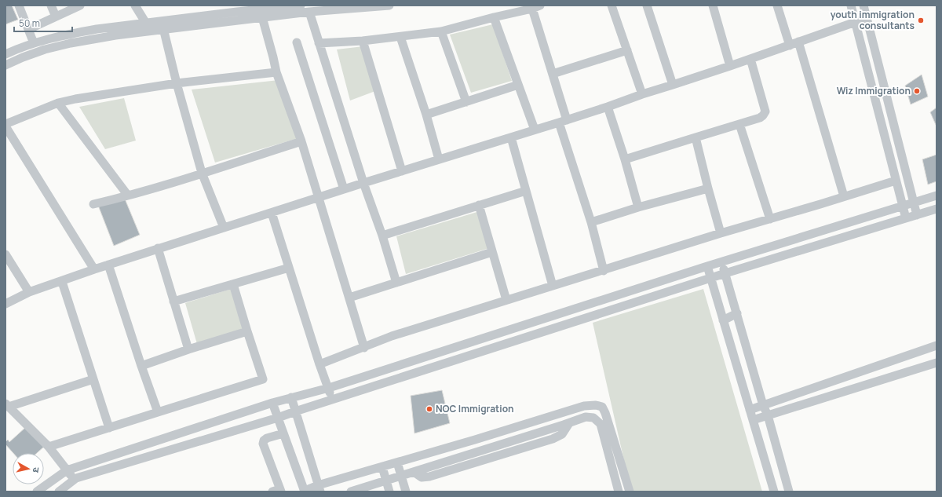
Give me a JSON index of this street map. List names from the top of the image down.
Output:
{
  "places": ["youth immigration consultants", "Wiz Immigration", "NOC Immigration"],
  "scale_bar": "50 m",
  "north": "right"
}
